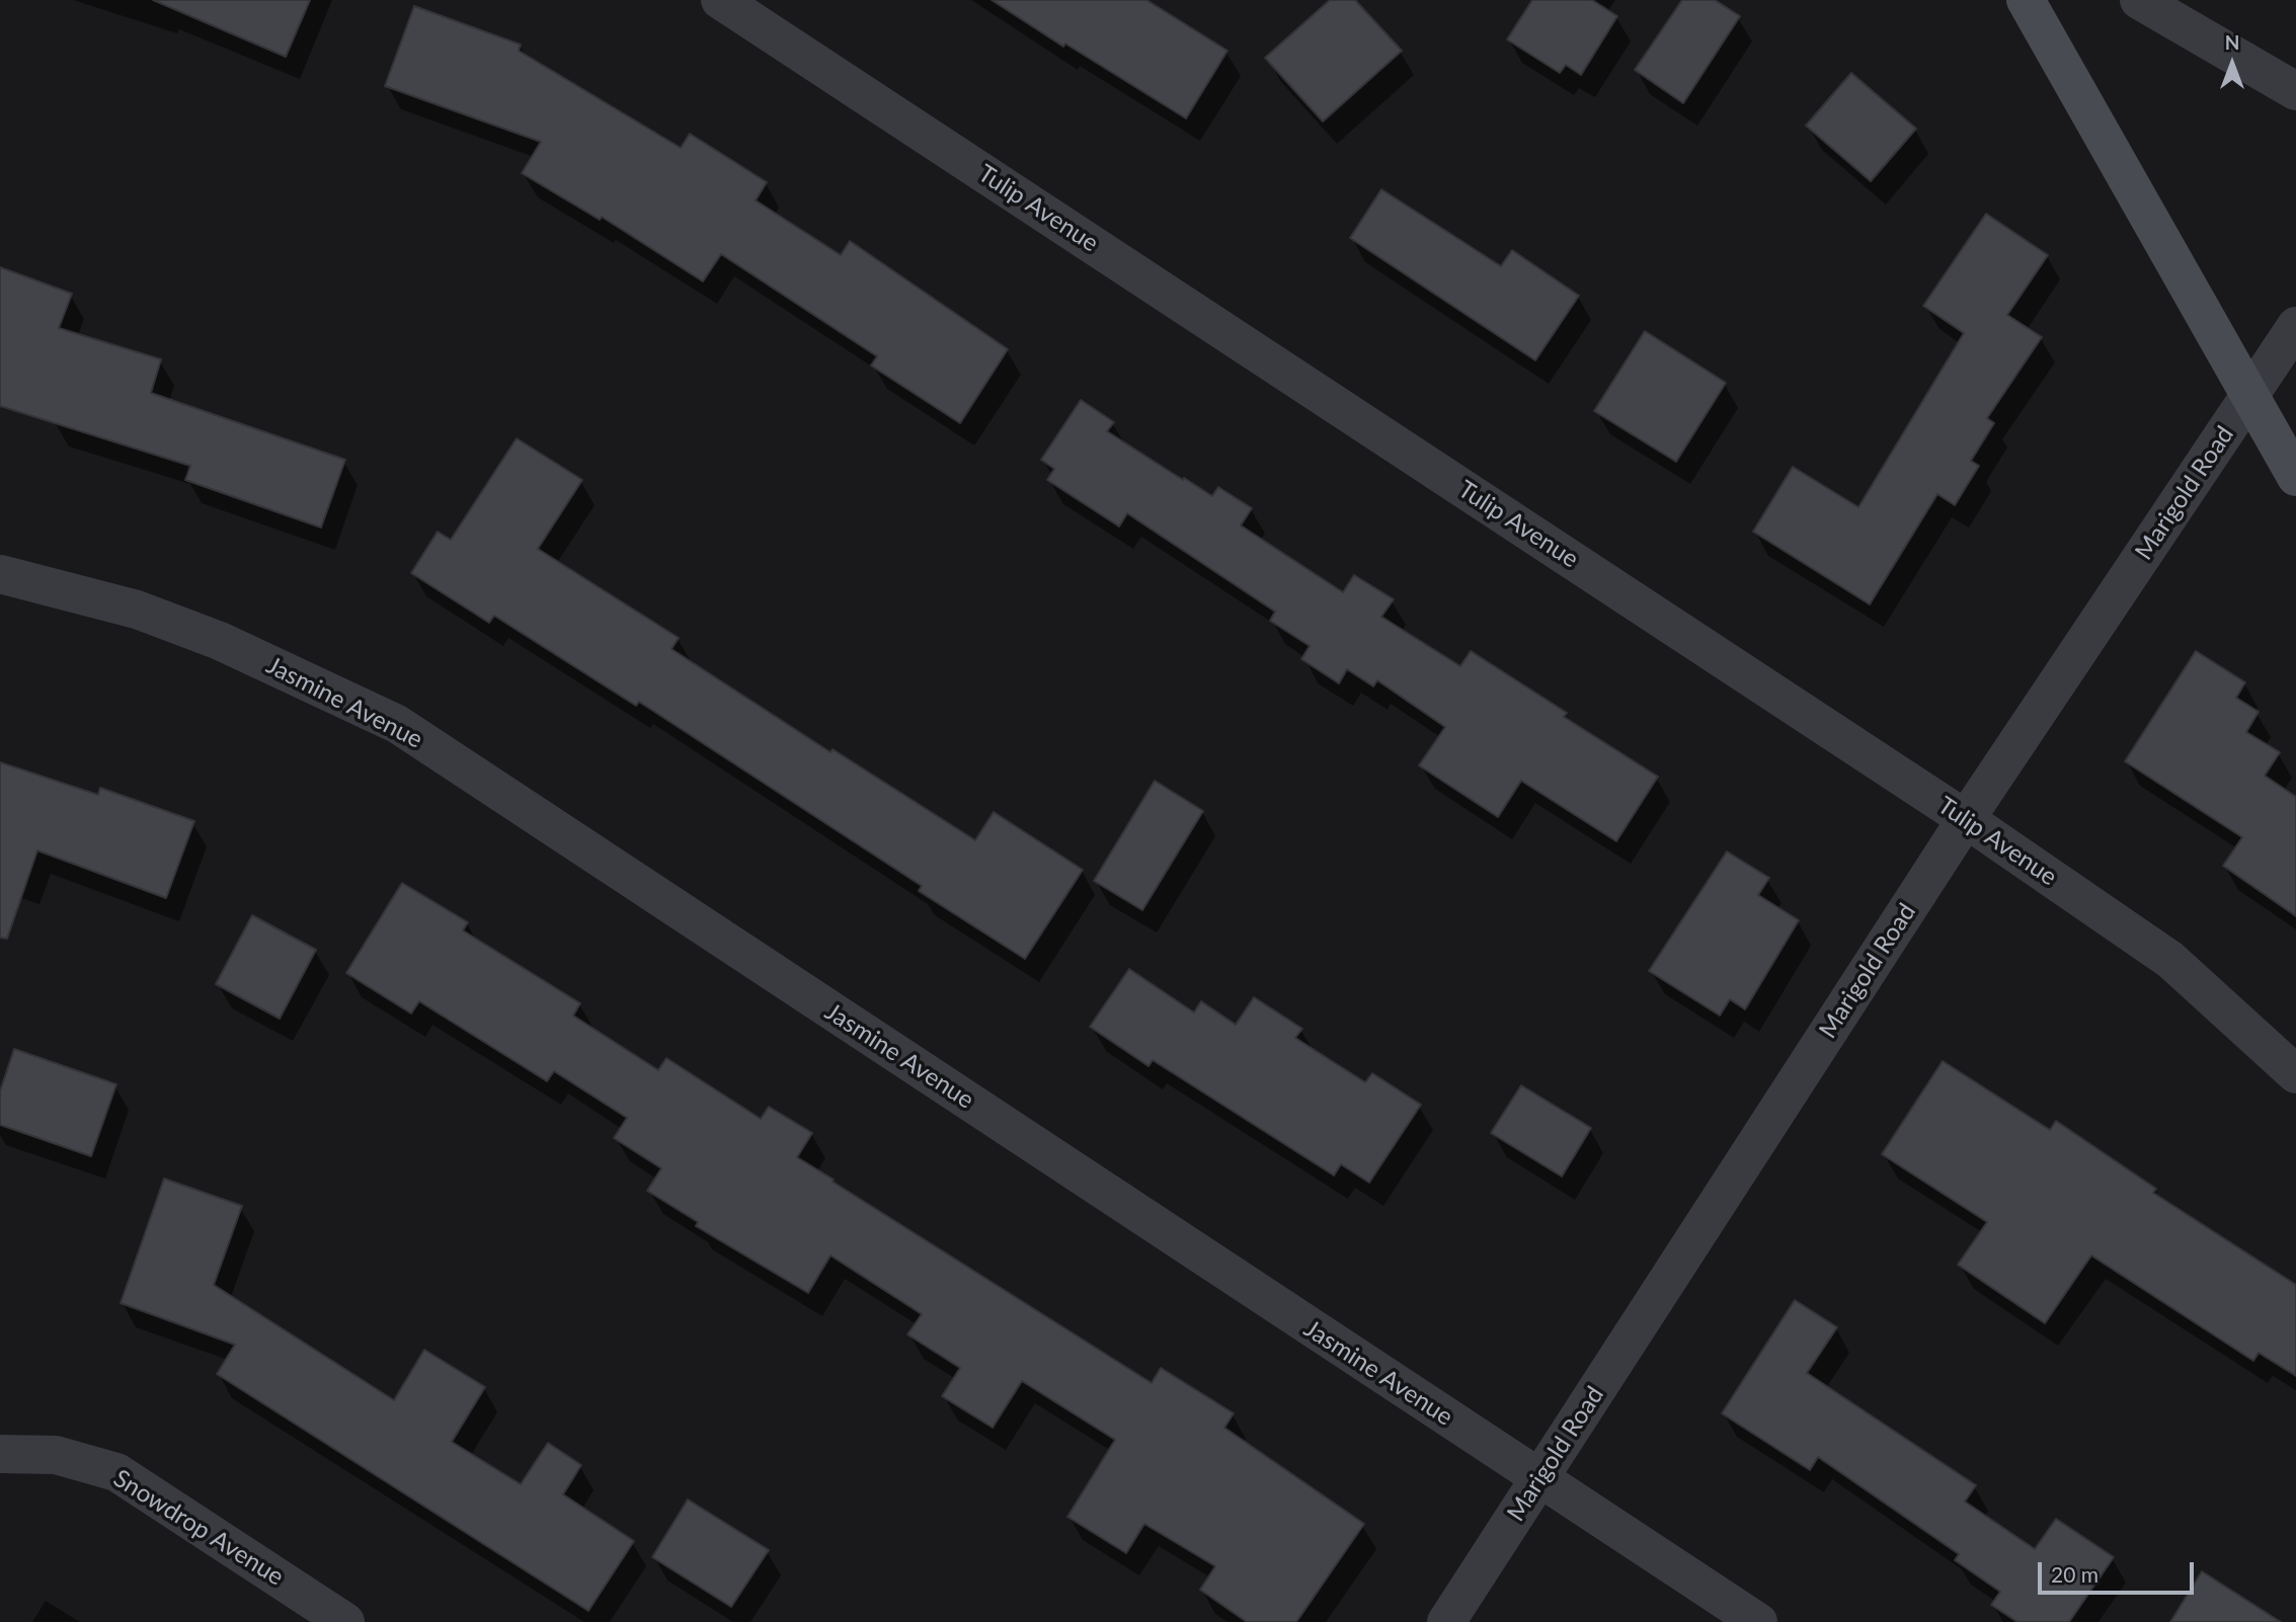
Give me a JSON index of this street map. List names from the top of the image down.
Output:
{
  "streets": {
    "street": [
      "Tulip Avenue",
      "Marigold Road",
      "Jasmine Avenue",
      "Snowdrop Avenue"
    ]
  },
  "crossings": [
    ["Tulip Avenue", "Marigold Road"],
    ["Marigold Road", "Jasmine Avenue"]
  ],
  "scale_bar": "20 m",
  "north": "top"
}
